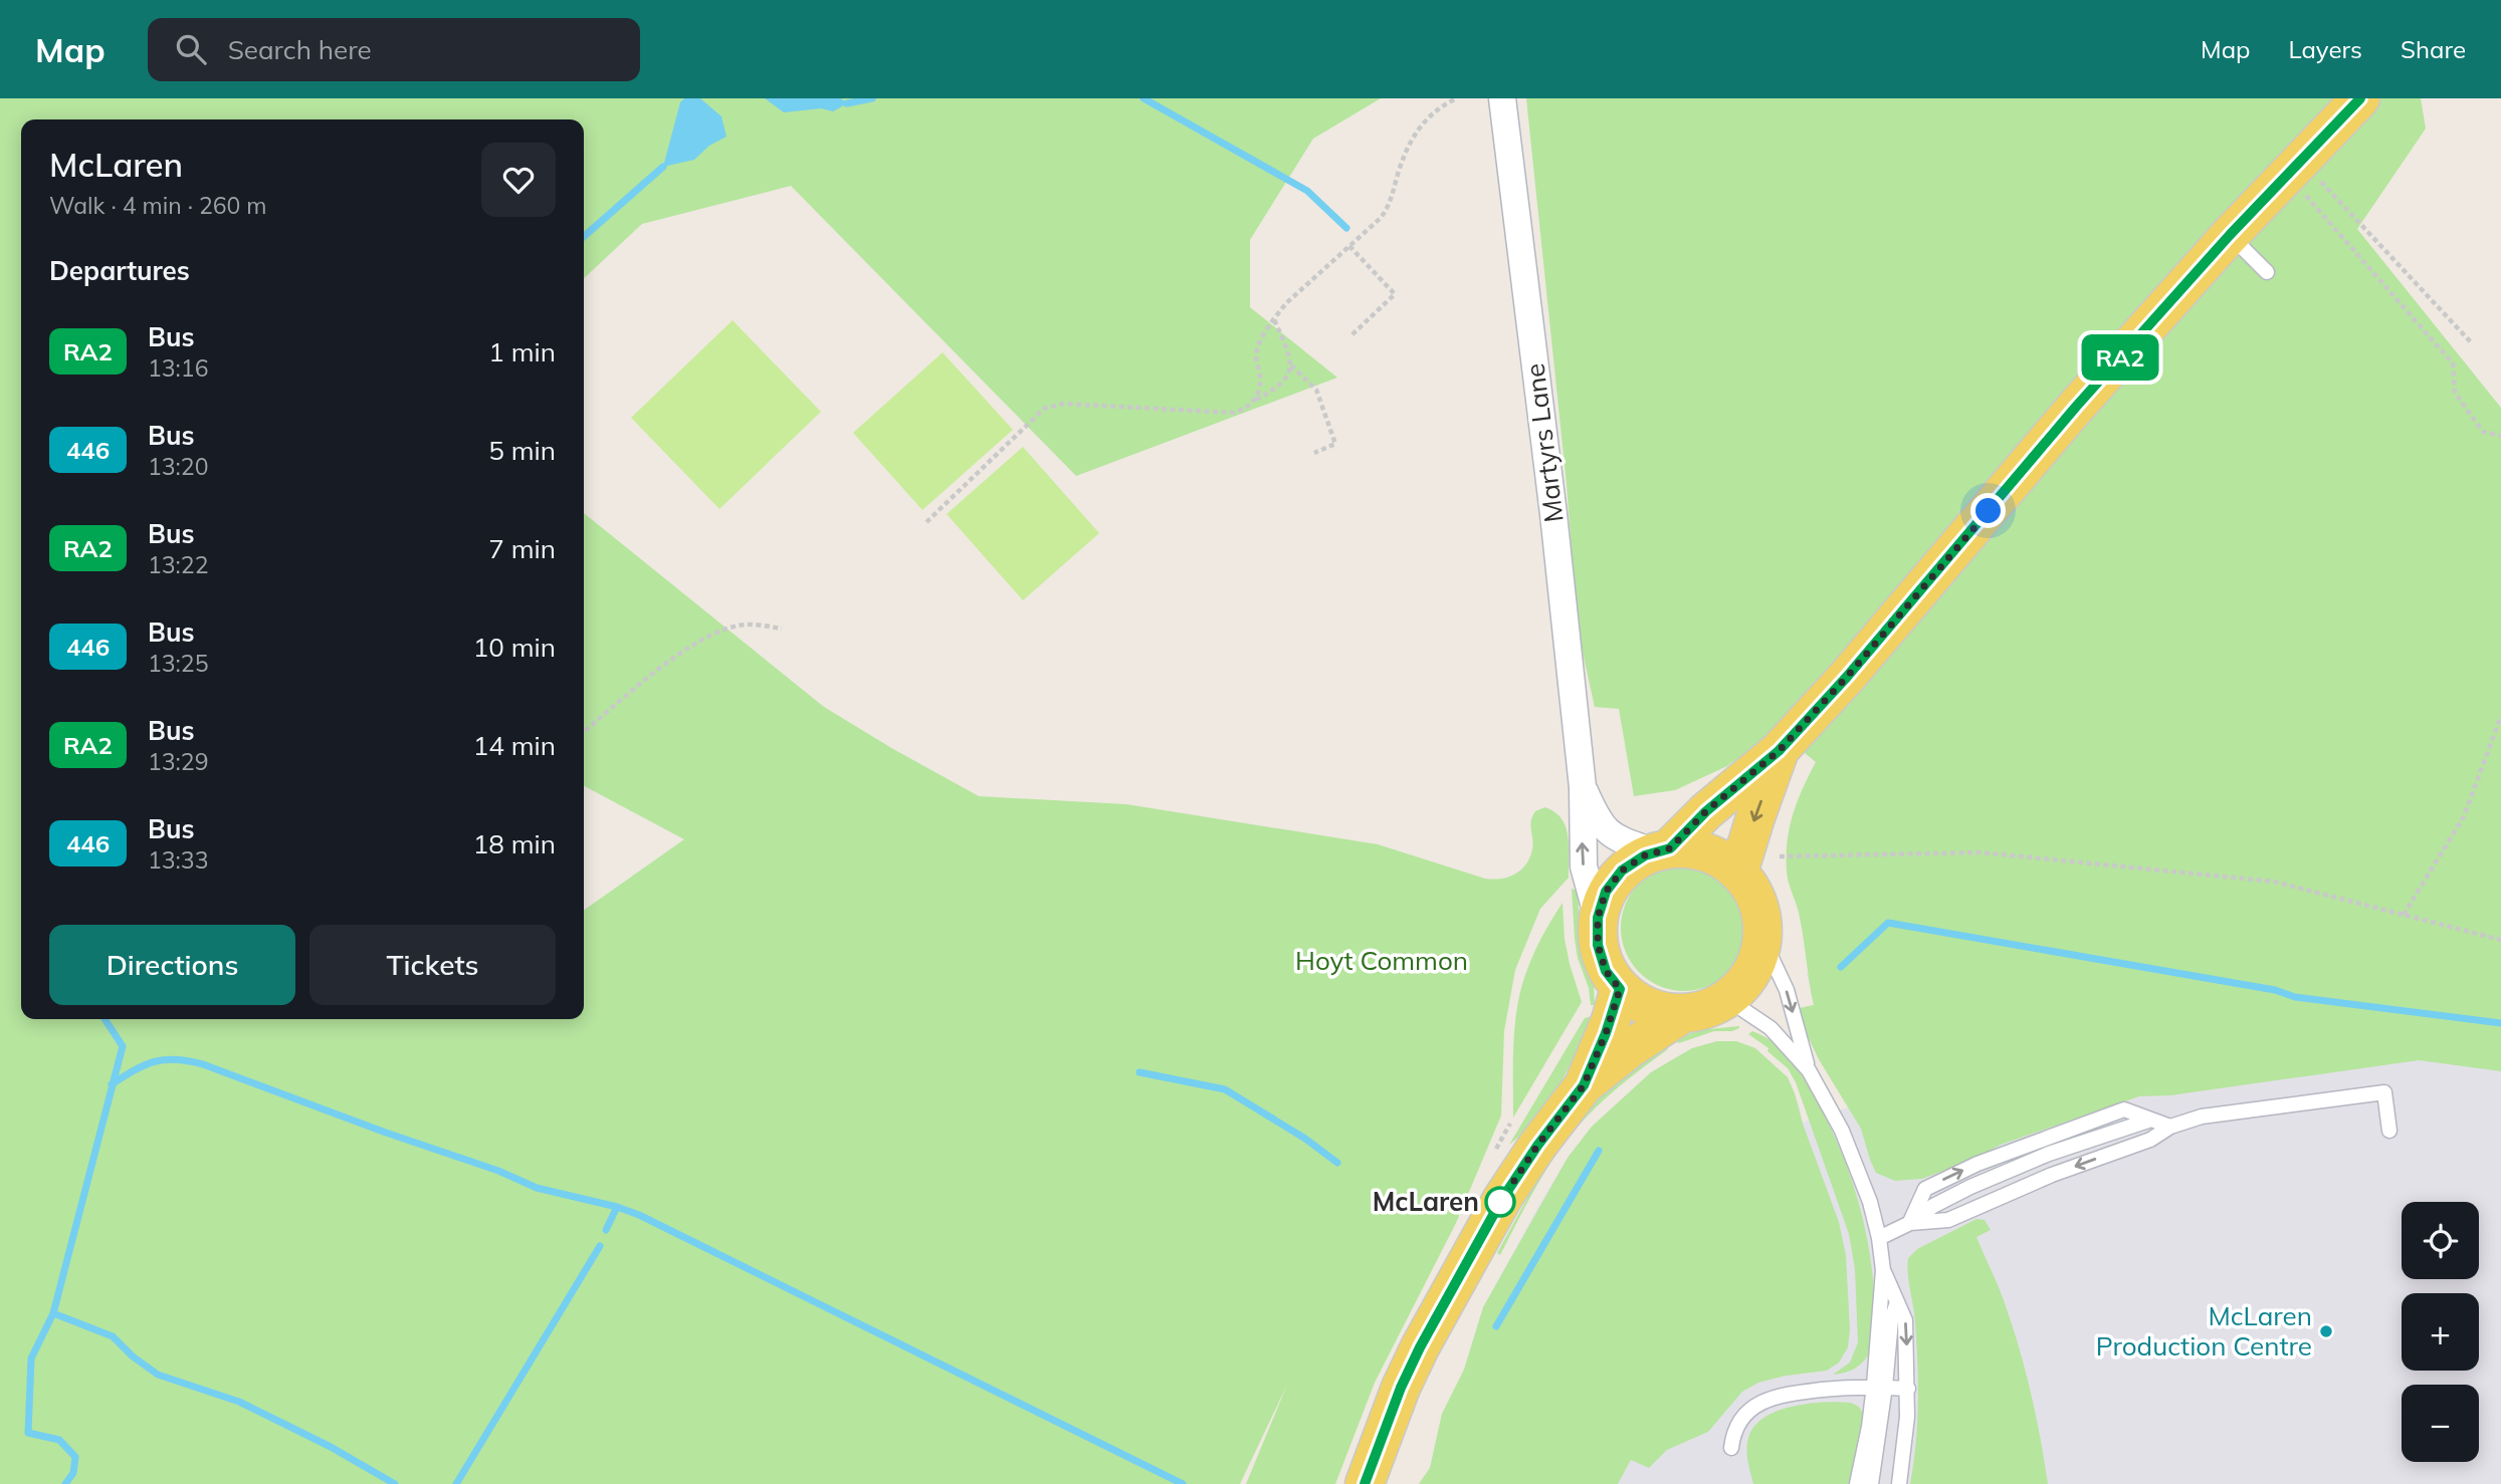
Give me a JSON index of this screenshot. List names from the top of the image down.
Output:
{
  "streets": {
    "street": ["Martyrs Lane"]
  },
  "parks": ["Hoyt Common"],
  "places": ["McLaren", "McLaren Production Centre"],
  "lines": ["bus line RA2"],
  "page": {
    "header": "Map",
    "search": "Search here",
    "nav": ["Map", "Layers", "Share"],
    "on_map": "RA2",
    "heading": [
      ["McLaren", "Walk · 4 min · 260 m"],
      "Departures"
    ],
    "list": [
      {
        "mark": "RA2",
        "name": "Bus",
        "note": "13:16",
        "value": "1 min"
      },
      {
        "mark": "446",
        "name": "Bus",
        "note": "13:20",
        "value": "5 min"
      },
      {
        "mark": "RA2",
        "name": "Bus",
        "note": "13:22",
        "value": "7 min"
      },
      {
        "mark": "446",
        "name": "Bus",
        "note": "13:25",
        "value": "10 min"
      },
      {
        "mark": "RA2",
        "name": "Bus",
        "note": "13:29",
        "value": "14 min"
      },
      {
        "mark": "446",
        "name": "Bus",
        "note": "13:33",
        "value": "18 min"
      }
    ],
    "buttons": ["Directions", "Tickets"],
    "map_buttons": ["+", "−"]
  }
}
